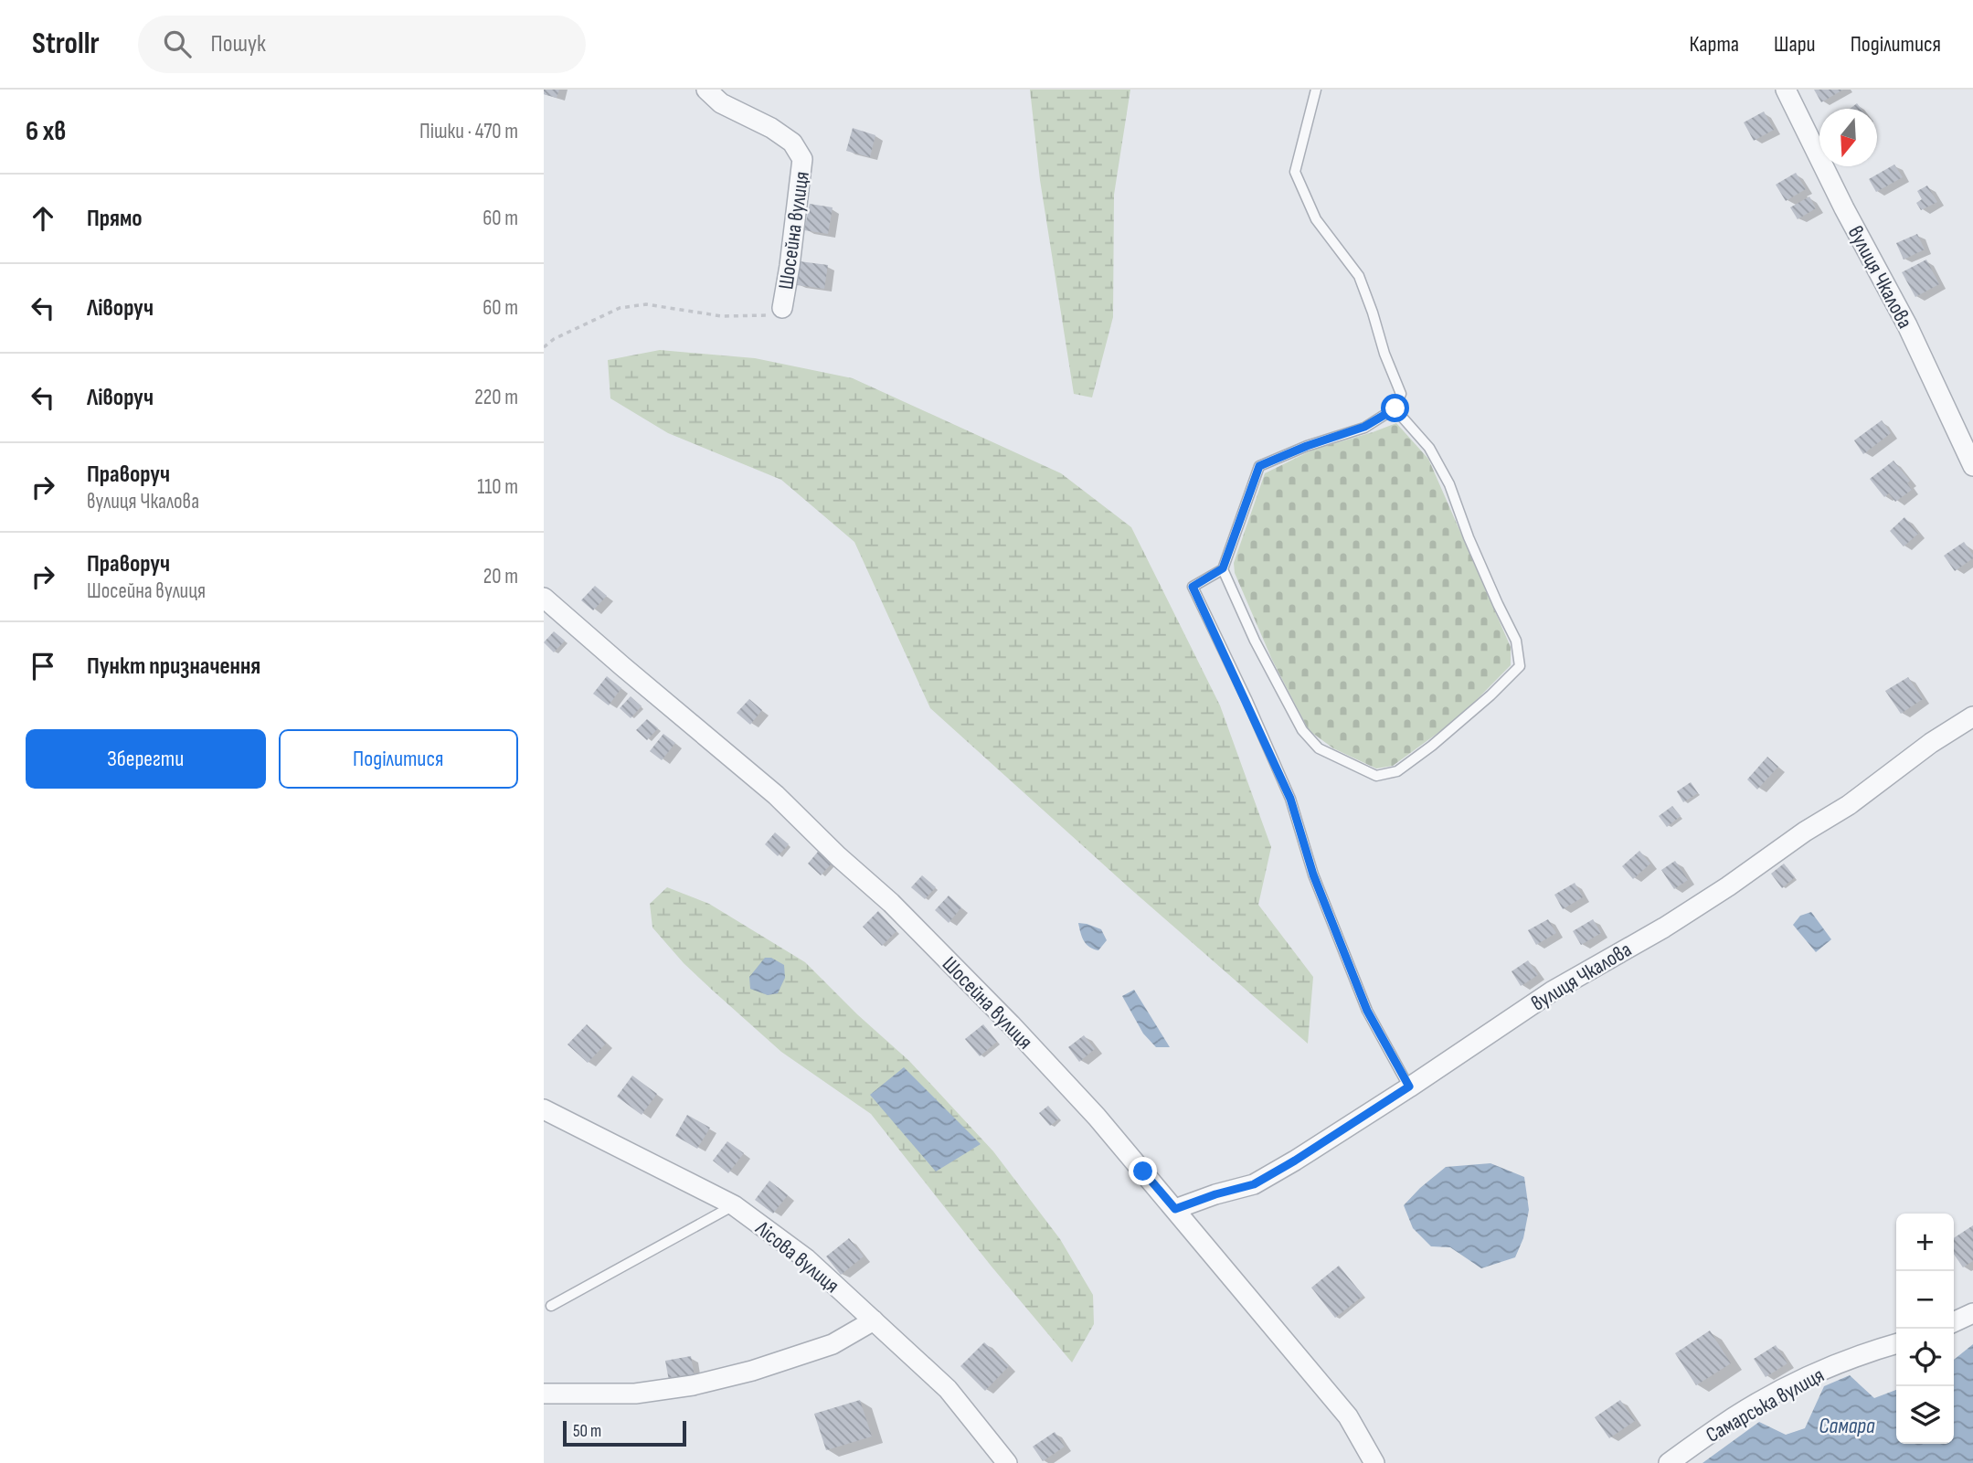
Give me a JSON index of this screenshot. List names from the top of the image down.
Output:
{
  "streets": {
    "street": [
      "Шосейна вулиця",
      "вулиця Чкалова",
      "Лісова вулиця",
      "Самарська вулиця"
    ]
  },
  "crossings": [
    ["Шосейна вулиця", "вулиця Чкалова"]
  ],
  "water": ["Самара"],
  "scale_bar": "50 m",
  "north": "bottom",
  "page": {
    "header": "Strollr",
    "search": "Пошук",
    "nav": ["Карта", "Шари", "Поділитися"],
    "heading": ["6 хв", "Пішки · 470 m"],
    "list": [
      ["Прямо", "60 m"],
      ["Ліворуч", "60 m"],
      ["Ліворуч", "220 m"],
      ["Праворуч", "вулиця Чкалова", "110 m"],
      ["Праворуч", "Шосейна вулиця", "20 m"],
      "Пункт призначення"
    ],
    "buttons": ["Зберегти", "Поділитися"],
    "map_buttons": ["+", "−"],
    "scale": "50 m"
  }
}
